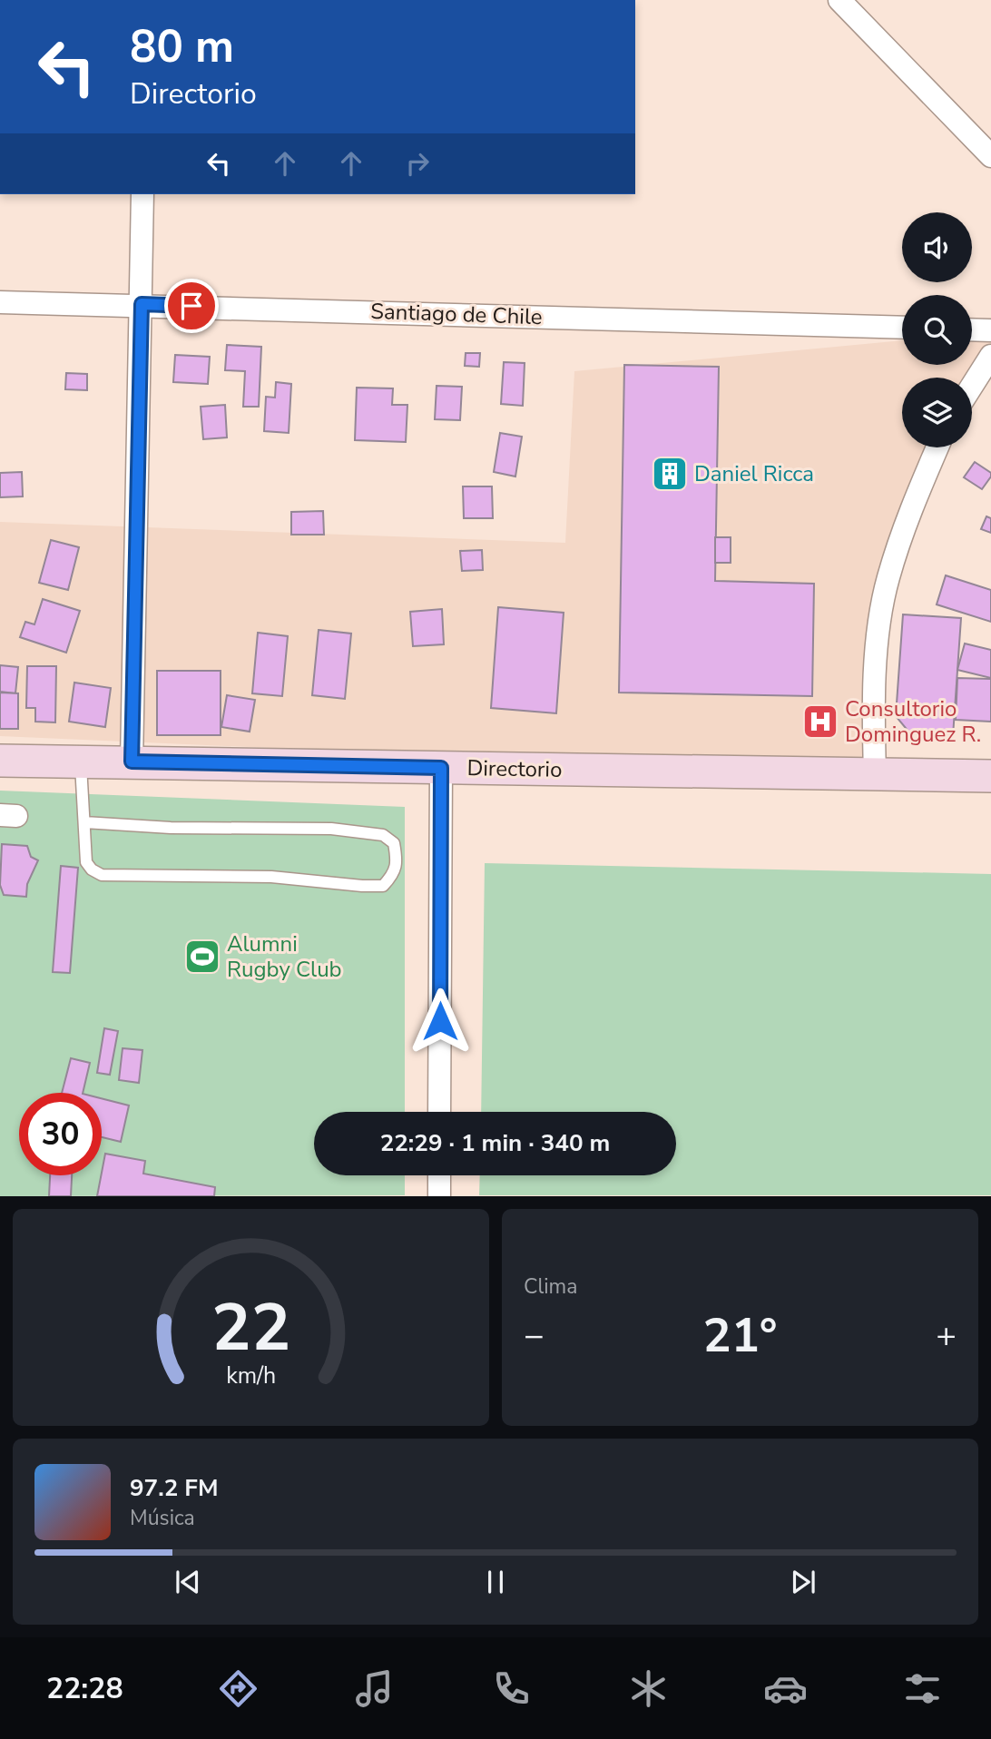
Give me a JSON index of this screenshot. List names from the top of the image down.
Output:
{
  "streets": {
    "main road": ["Directorio"],
    "street": ["Santiago de Chile"]
  },
  "places": {
    "building": ["Daniel Ricca"],
    "hospital": ["Consultorio Dominguez R."],
    "sports": ["Alumni Rugby Club"]
  },
  "page": {
    "turn": ["80 m", "Directorio"],
    "limit": "30",
    "trip": "22:29 · 1 min · 340 m",
    "tile": "Clima",
    "heat": ["−", "21°", "+"],
    "song": ["97.2 FM", "Música"],
    "tabs": "22:28",
    "gauge": ["22", "km/h"]
  }
}
